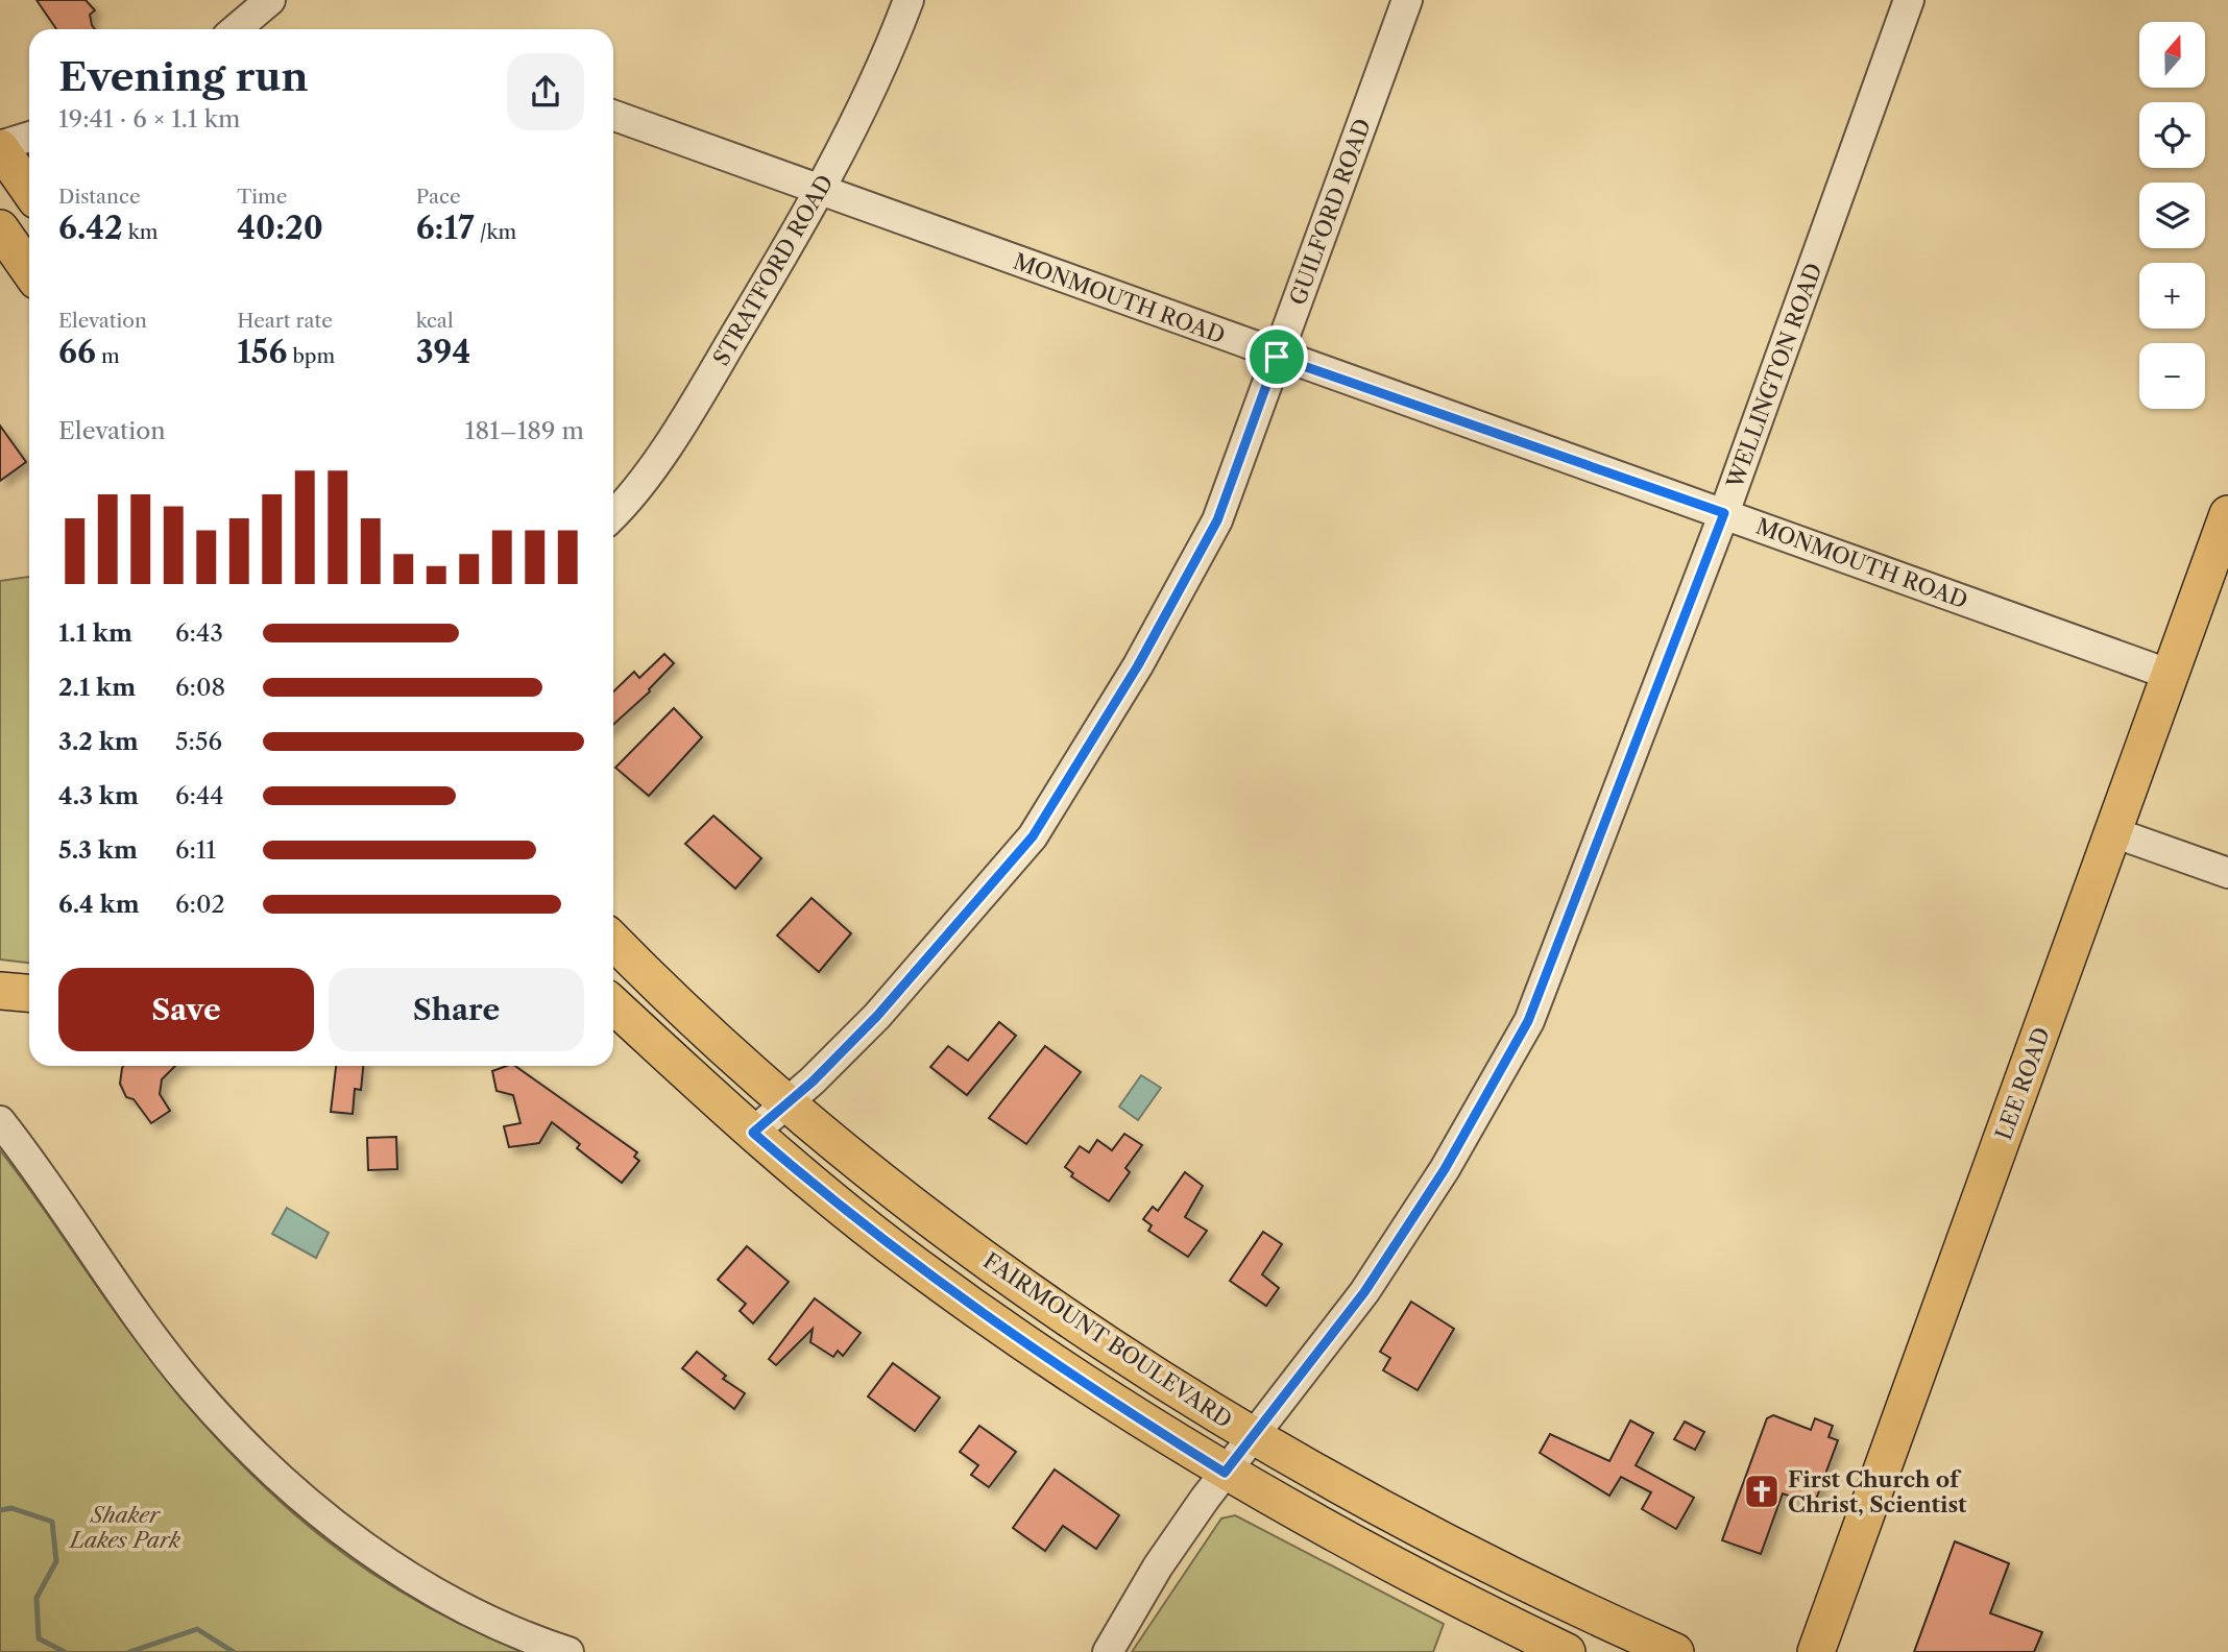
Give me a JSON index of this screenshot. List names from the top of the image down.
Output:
{
  "streets": {
    "main road": ["LEE ROAD", "FAIRMOUNT BOULEVARD"],
    "street": [
      "GUILFORD ROAD",
      "STRATFORD ROAD",
      "MONMOUTH ROAD",
      "WELLINGTON ROAD"
    ]
  },
  "crossings": [
    ["GUILFORD ROAD", "MONMOUTH ROAD"],
    ["GUILFORD ROAD", "FAIRMOUNT BOULEVARD"],
    ["STRATFORD ROAD", "MONMOUTH ROAD"],
    ["MONMOUTH ROAD", "WELLINGTON ROAD"],
    ["MONMOUTH ROAD", "LEE ROAD"],
    ["WELLINGTON ROAD", "FAIRMOUNT BOULEVARD"]
  ],
  "parks": ["Shaker Lakes Park"],
  "places": {
    "church": ["First Church of Christ, Scientist"]
  },
  "north": "top",
  "page": {
    "map_buttons": ["+", "−"],
    "heading": ["Evening run", "19:41 · 6 × 1.1 km"],
    "stats": [
      ["Distance", "6.42 km"],
      ["Time", "40:20"],
      ["Pace", "6:17 /km"],
      ["Elevation", "66 m"],
      ["Heart rate", "156 bpm"],
      ["kcal", "394"]
    ],
    "chart": ["Elevation", "181–189 m"],
    "list": [
      {
        "name": "1.1 km",
        "note": "6:43"
      },
      {
        "name": "2.1 km",
        "note": "6:08"
      },
      {
        "name": "3.2 km",
        "note": "5:56"
      },
      {
        "name": "4.3 km",
        "note": "6:44"
      },
      {
        "name": "5.3 km",
        "note": "6:11"
      },
      {
        "name": "6.4 km",
        "note": "6:02"
      }
    ],
    "buttons": ["Save", "Share"]
  }
}
